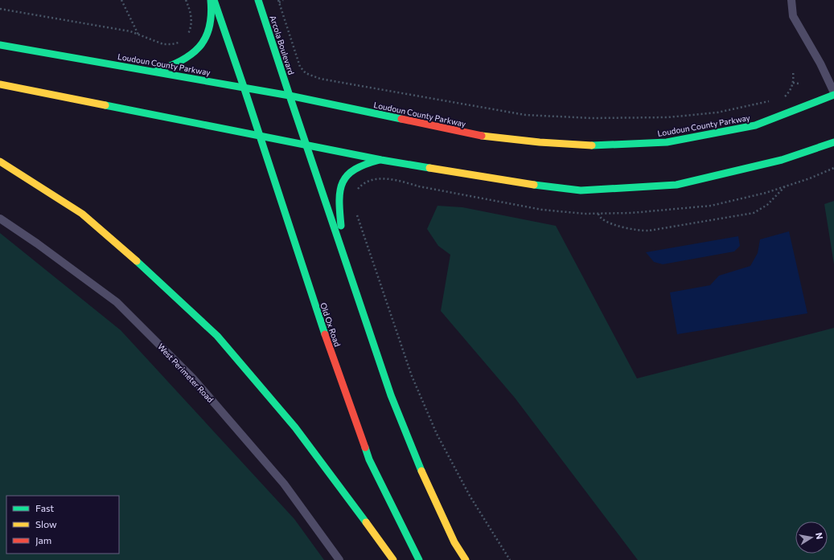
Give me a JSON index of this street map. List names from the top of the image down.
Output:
{
  "streets": {
    "main road": ["Arcola Boulevard", "Loudoun County Parkway", "Old Ox Road"],
    "lane": ["West Perimeter Road"]
  },
  "crossings": [
    ["Arcola Boulevard", "Loudoun County Parkway"],
    ["Loudoun County Parkway", "Old Ox Road"]
  ],
  "legend": ["Fast", "Slow", "Jam"],
  "north": "right"
}
